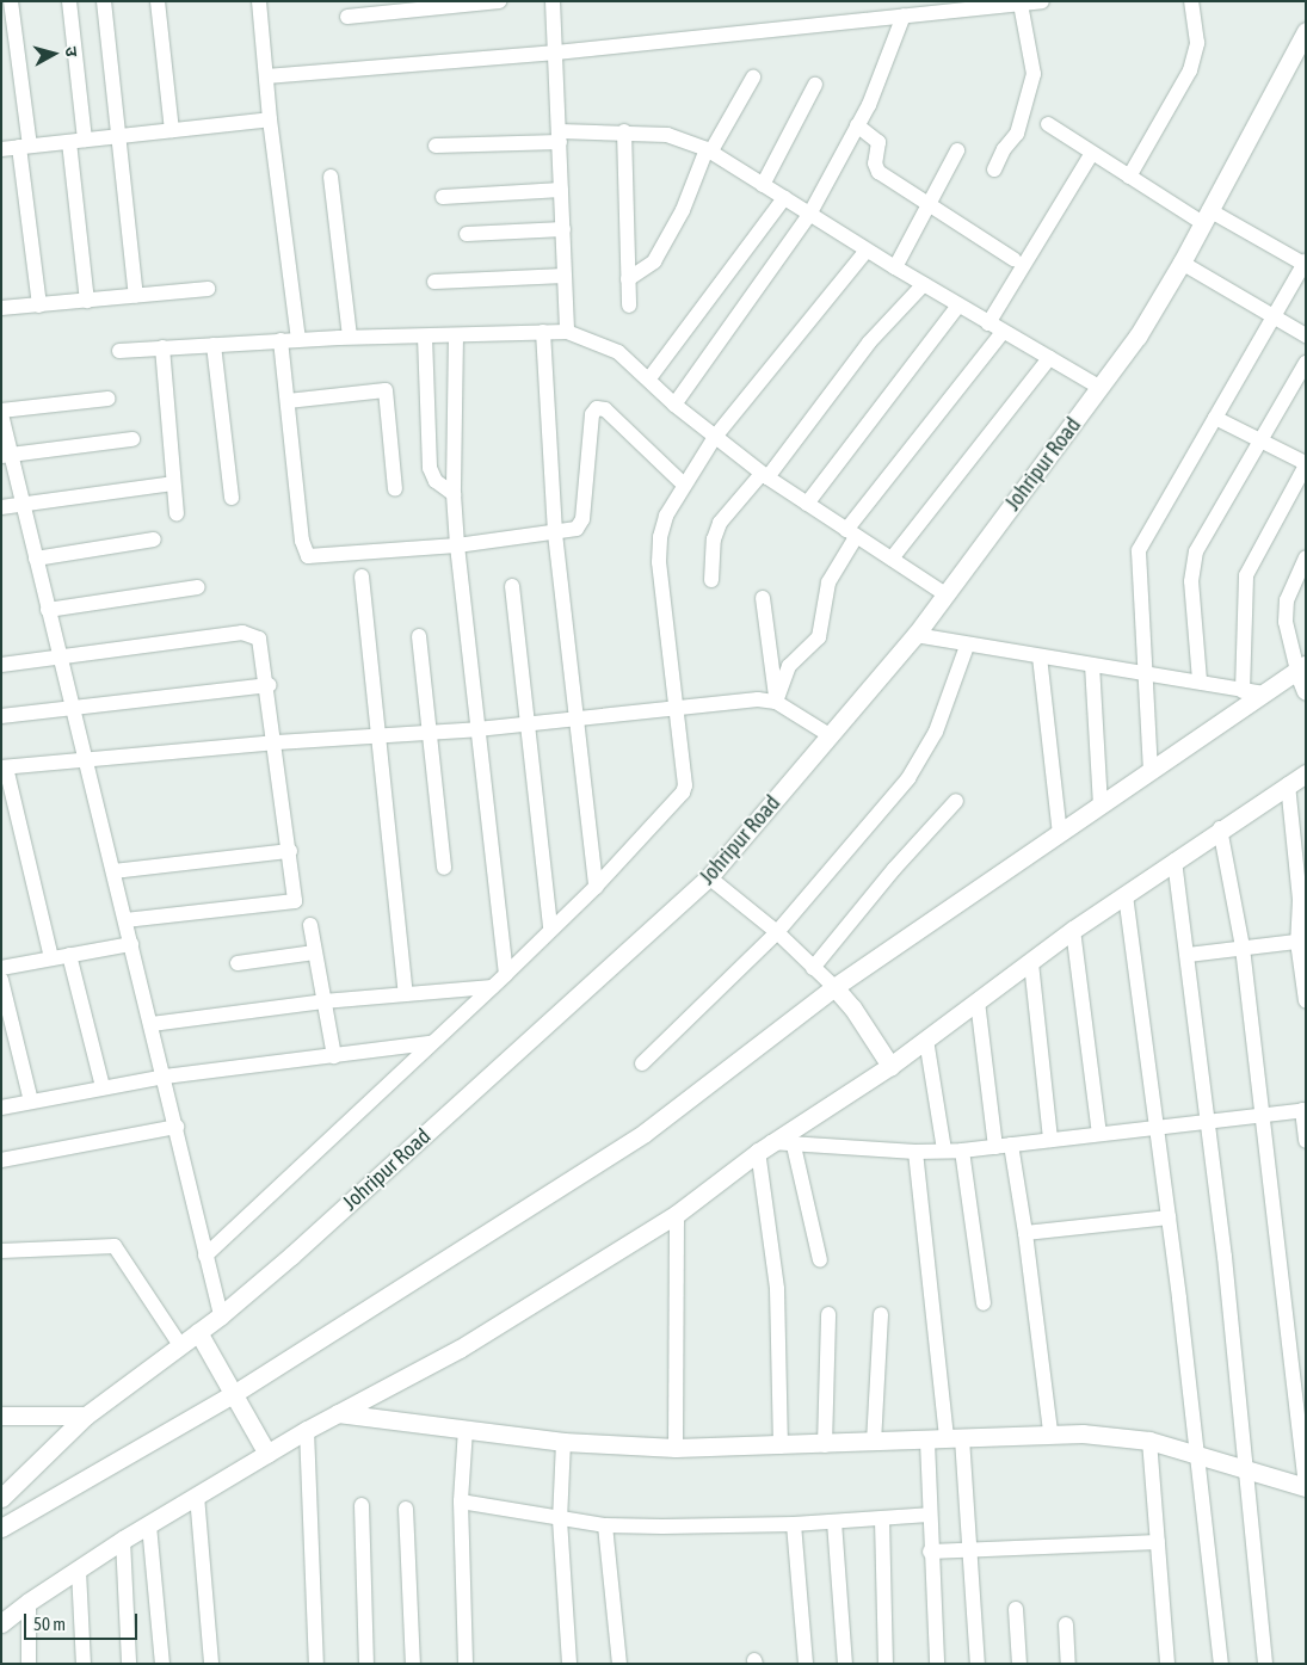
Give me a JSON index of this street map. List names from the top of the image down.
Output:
{
  "streets": {
    "street": ["Johripur Road"]
  },
  "scale_bar": "50 m",
  "north": "right"
}
